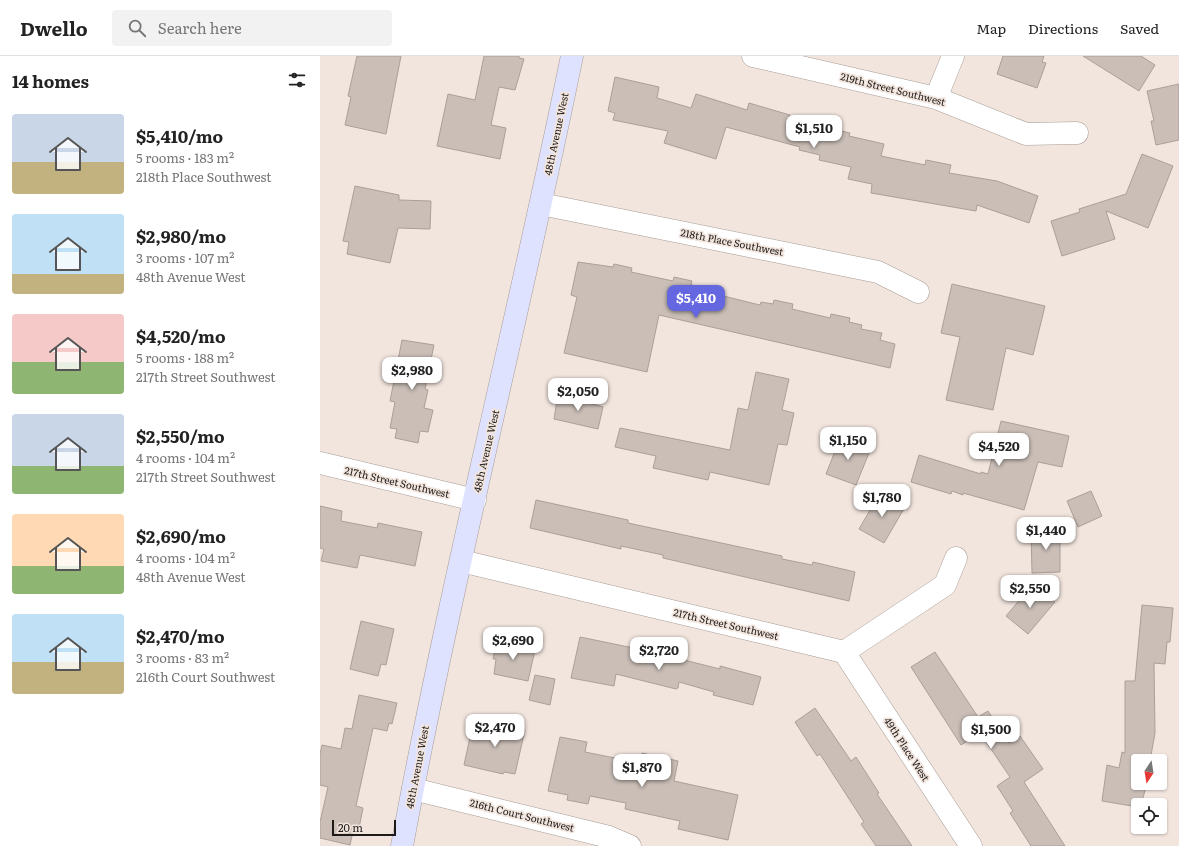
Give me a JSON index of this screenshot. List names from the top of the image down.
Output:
{
  "streets": {
    "main road": ["48th Avenue West"],
    "street": [
      "219th Street Southwest",
      "218th Place Southwest",
      "217th Street Southwest",
      "49th Place West",
      "216th Court Southwest"
    ]
  },
  "crossings": [
    ["48th Avenue West", "218th Place Southwest"],
    ["48th Avenue West", "217th Street Southwest"],
    ["48th Avenue West", "216th Court Southwest"],
    ["217th Street Southwest", "49th Place West"]
  ],
  "scale_bar": "20 m",
  "north": "bottom",
  "page": {
    "header": "Dwello",
    "search": "Search here",
    "nav": ["Map", "Directions", "Saved"],
    "heading": "14 homes",
    "list": [
      {
        "name": "$5,410/mo",
        "note": "5 rooms · 183 m² · 218th Place Southwest"
      },
      {
        "name": "$2,980/mo",
        "note": "3 rooms · 107 m² · 48th Avenue West"
      },
      {
        "name": "$4,520/mo",
        "note": "5 rooms · 188 m² · 217th Street Southwest"
      },
      {
        "name": "$2,550/mo",
        "note": "4 rooms · 104 m² · 217th Street Southwest"
      },
      {
        "name": "$2,690/mo",
        "note": "4 rooms · 104 m² · 48th Avenue West"
      },
      {
        "name": "$2,470/mo",
        "note": "3 rooms · 83 m² · 216th Court Southwest"
      }
    ],
    "price": [
      "$1,510",
      "$5,410",
      "$2,980",
      "$2,050",
      "$1,150",
      "$4,520",
      "$1,780",
      "$1,440",
      "$2,550",
      "$2,690",
      "$2,720",
      "$2,470",
      "$1,500",
      "$1,870"
    ],
    "scale": "20 m"
  }
}
